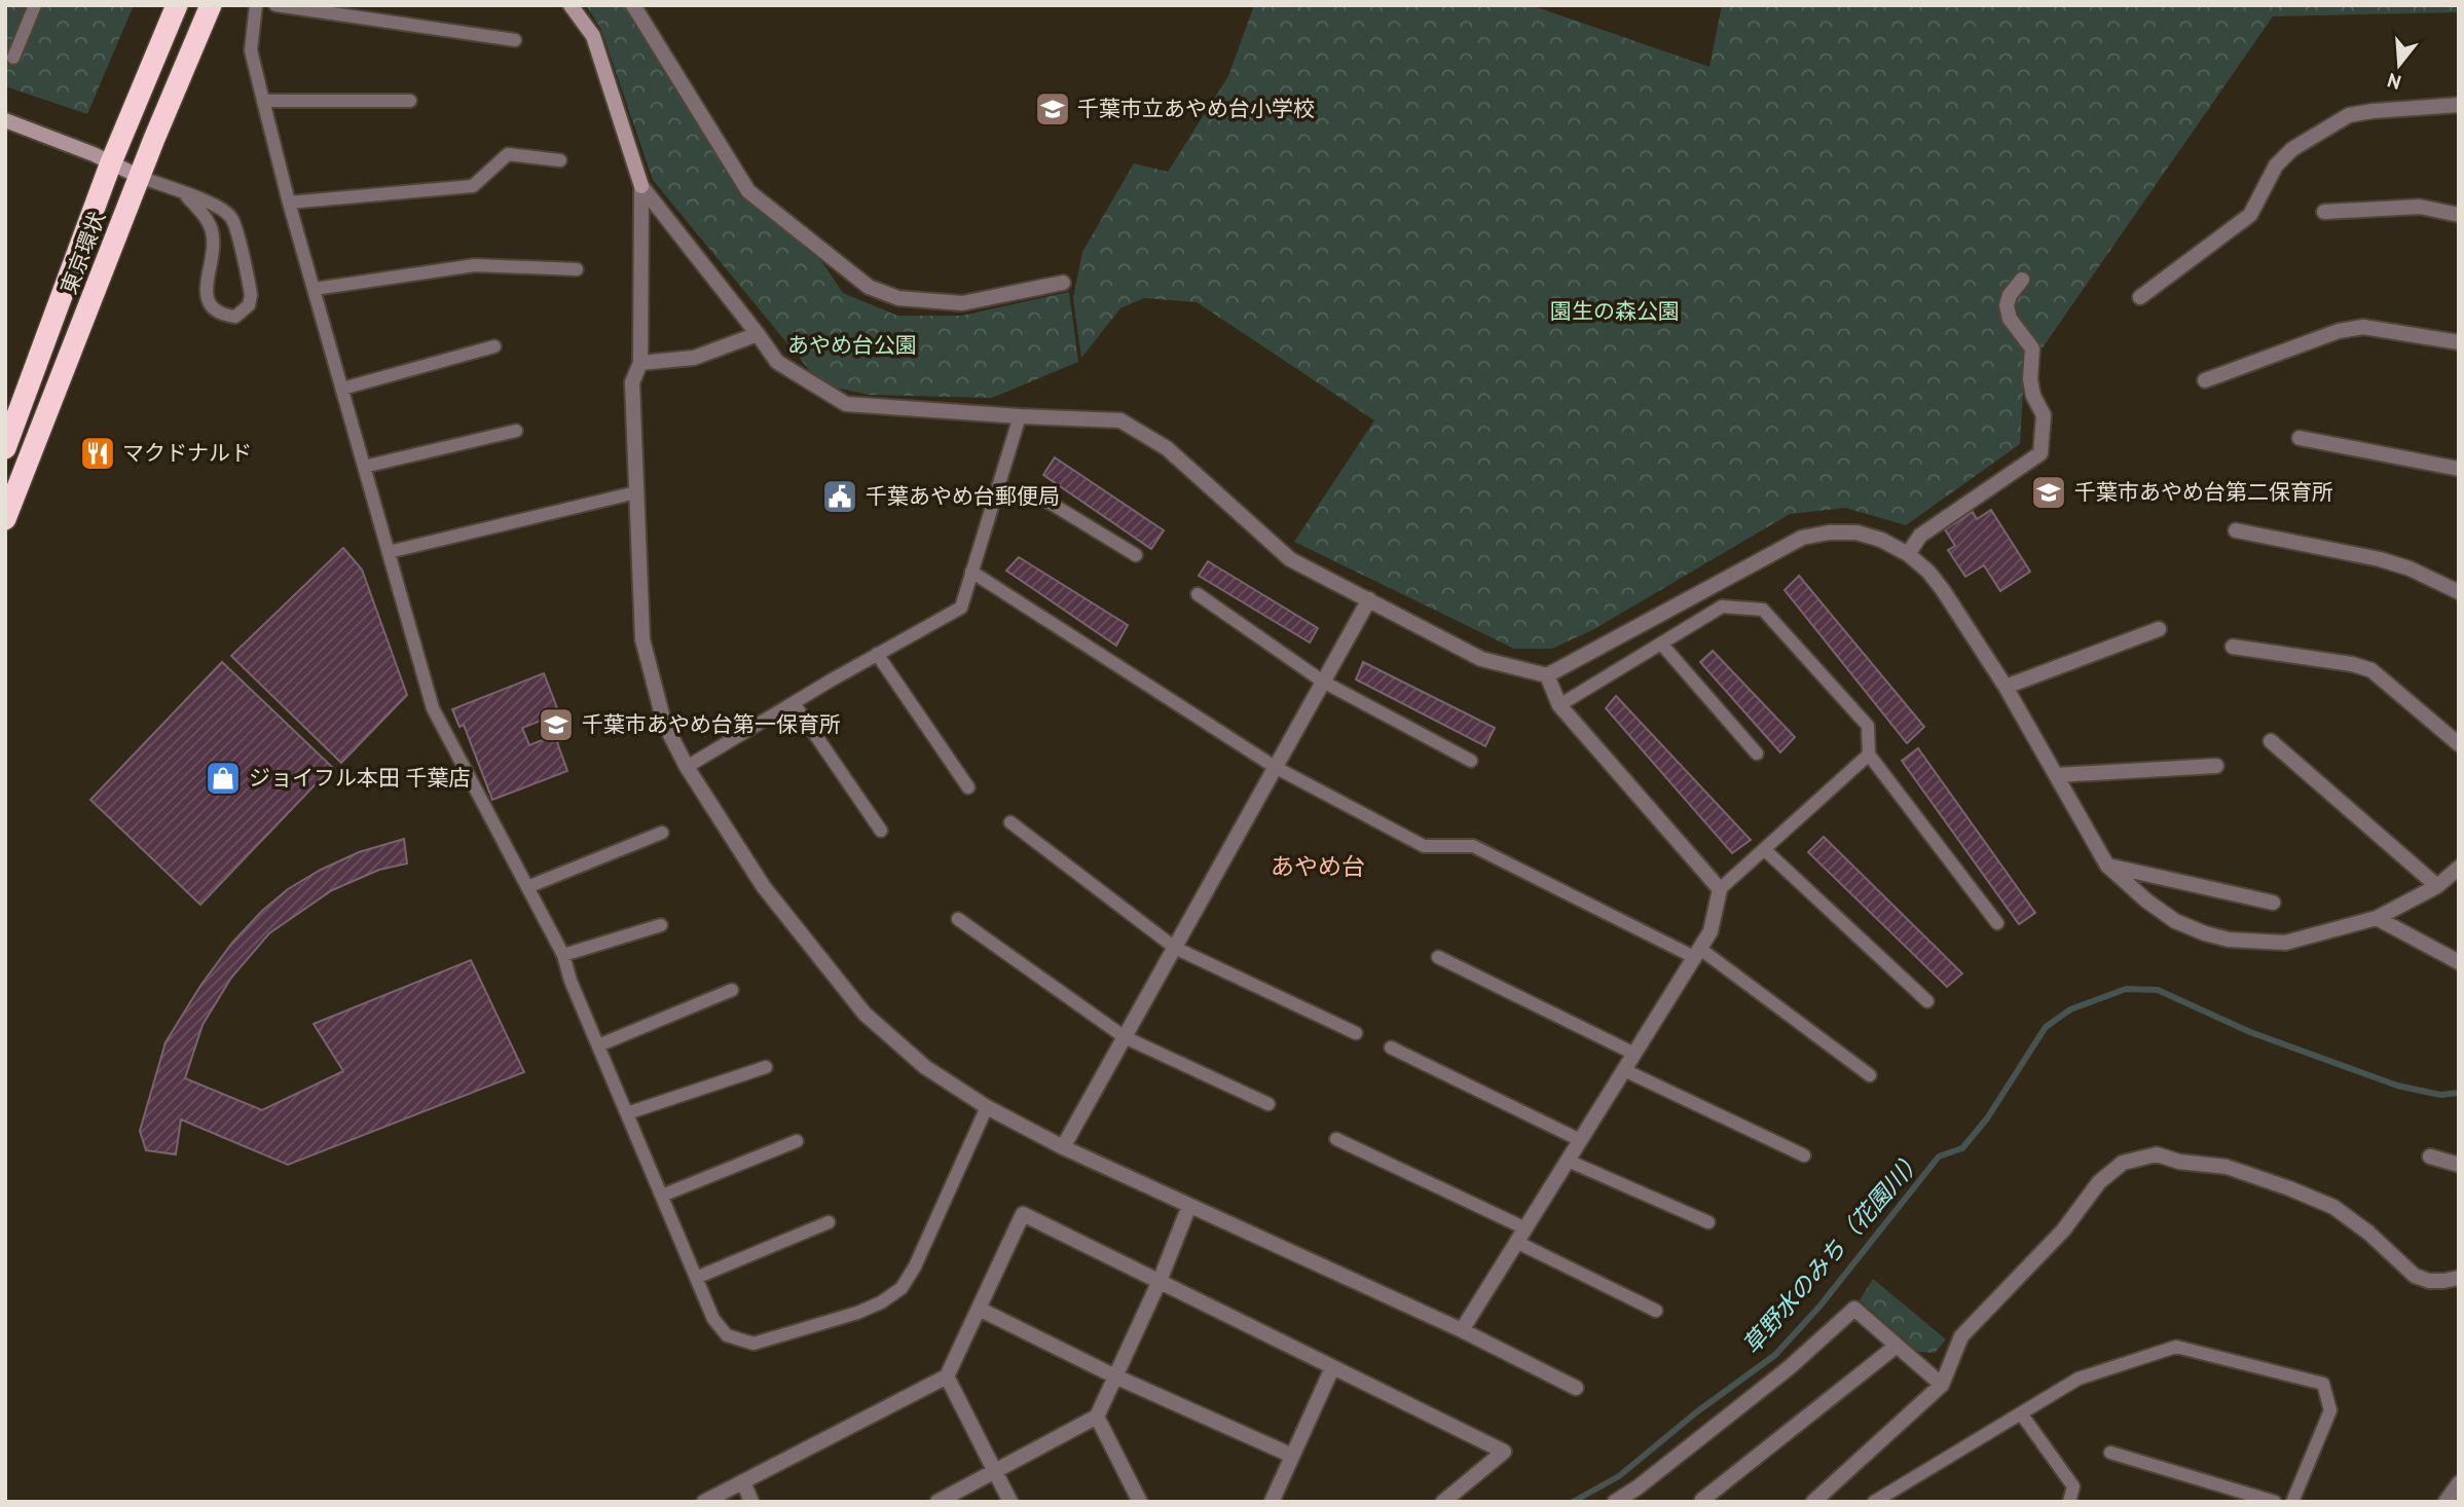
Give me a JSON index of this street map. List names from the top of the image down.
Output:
{
  "streets": {
    "highway": ["東京環状"]
  },
  "districts": ["あやめ台"],
  "water": ["草野水のみち（花園川）"],
  "parks": ["園生の森公園", "あやめ台公園"],
  "places": {
    "school or university": ["千葉市立あやめ台小学校", "千葉市あやめ台第二保育所", "千葉市あやめ台第一保育所"],
    "restaurant": ["マクドナルド"],
    "public building": ["千葉あやめ台郵便局"],
    "shop": ["ジョイフル本田 千葉店"]
  },
  "north": "bottom"
}
